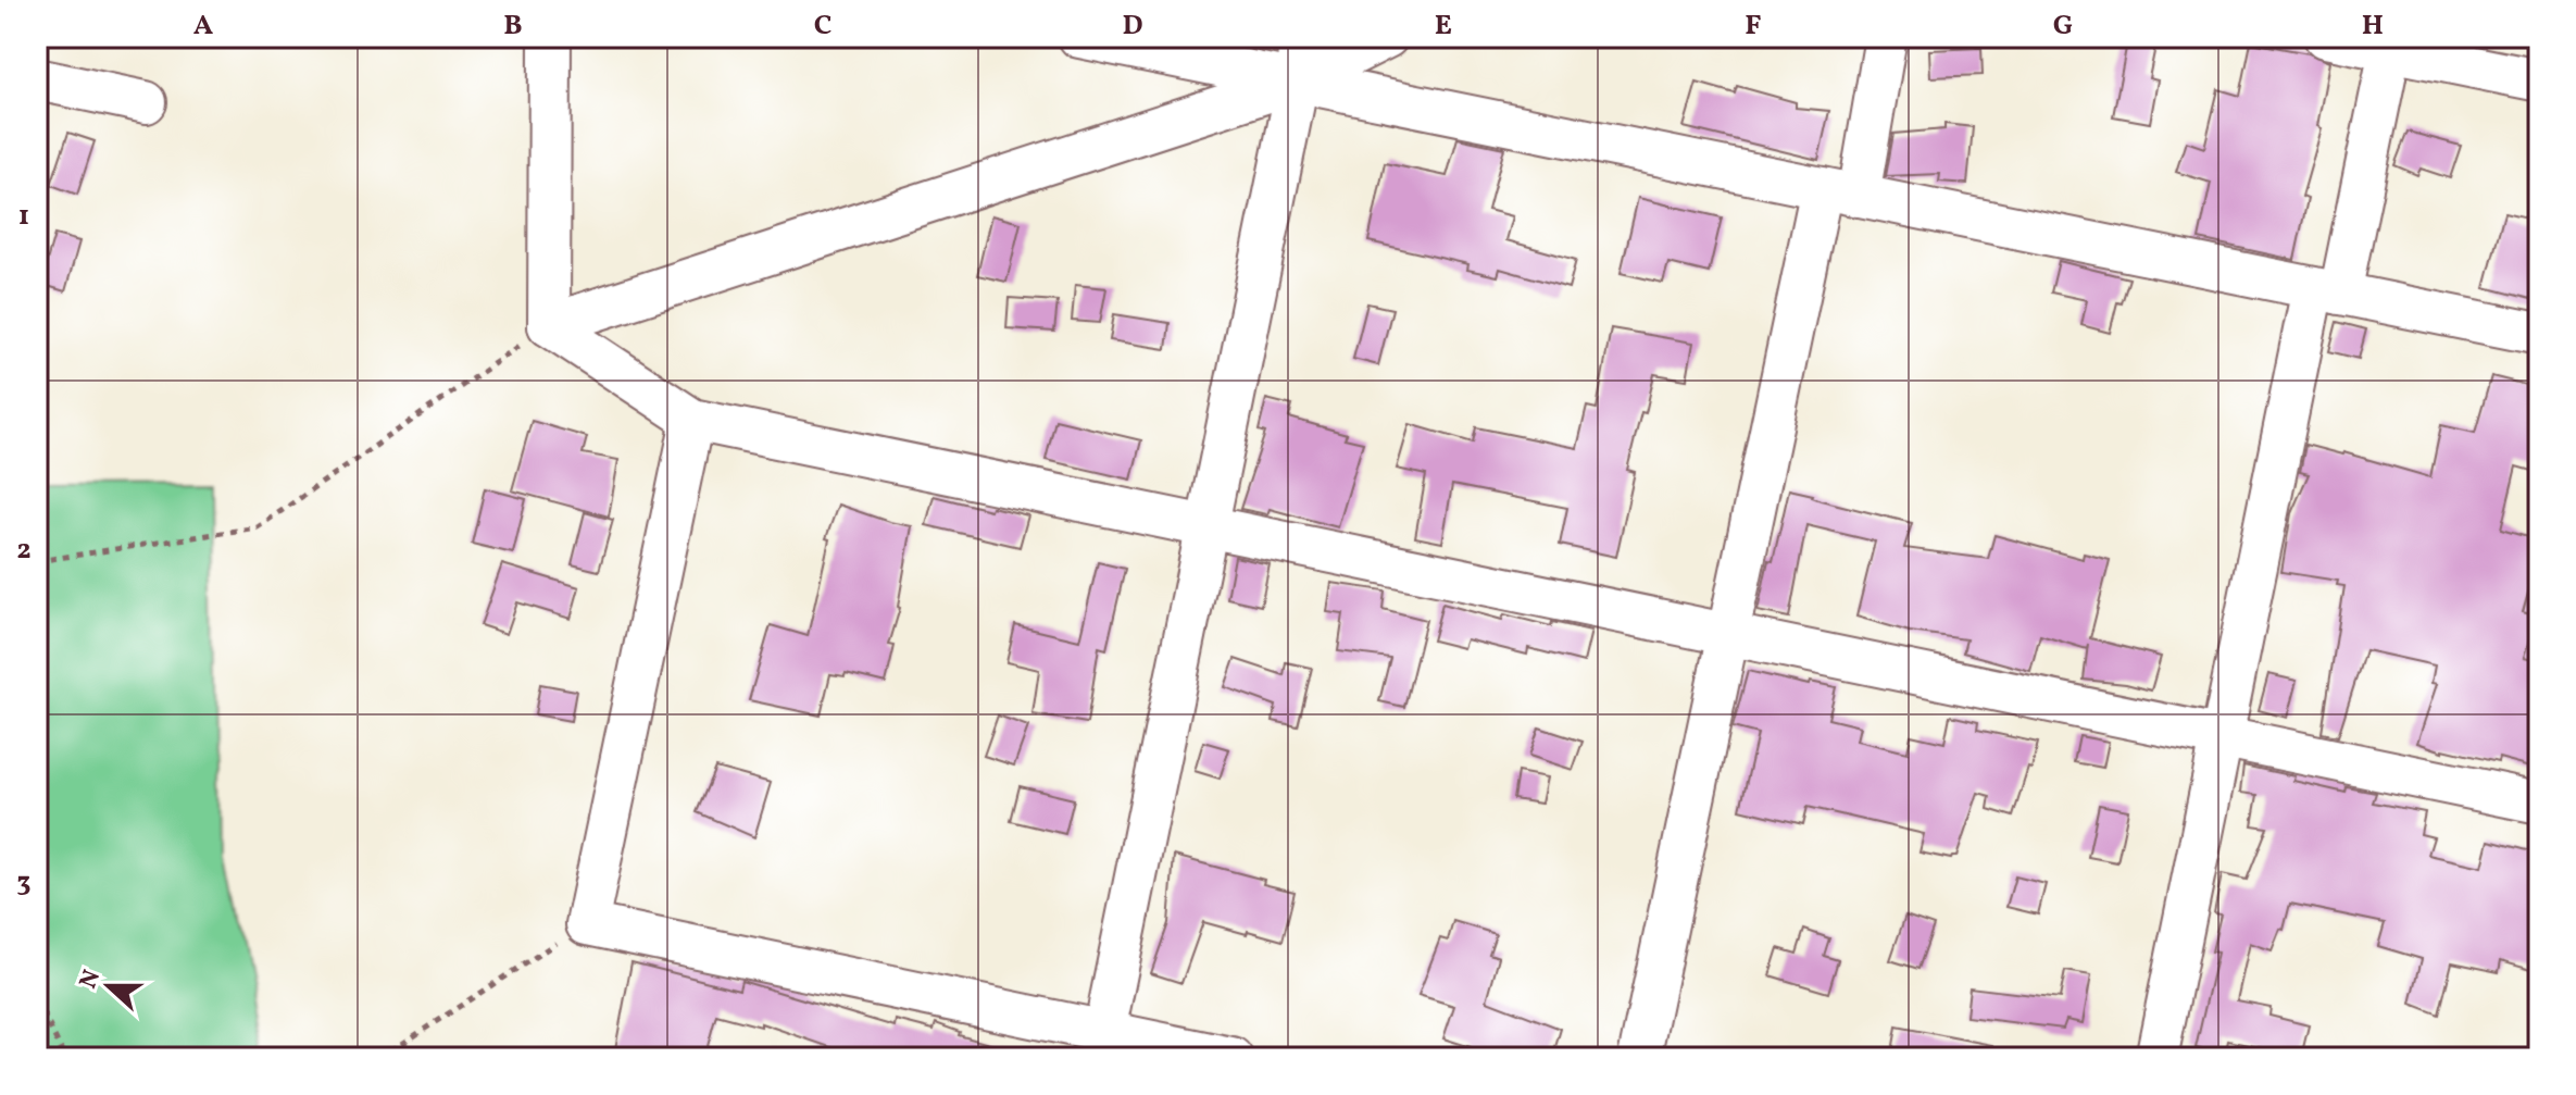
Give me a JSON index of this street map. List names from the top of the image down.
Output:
{
  "north": "left",
  "grid": {
    "columns": [
      "A",
      "B",
      "C",
      "D",
      "E",
      "F",
      "G",
      "H"
    ],
    "rows": ["1", "2", "3"]
  }
}
